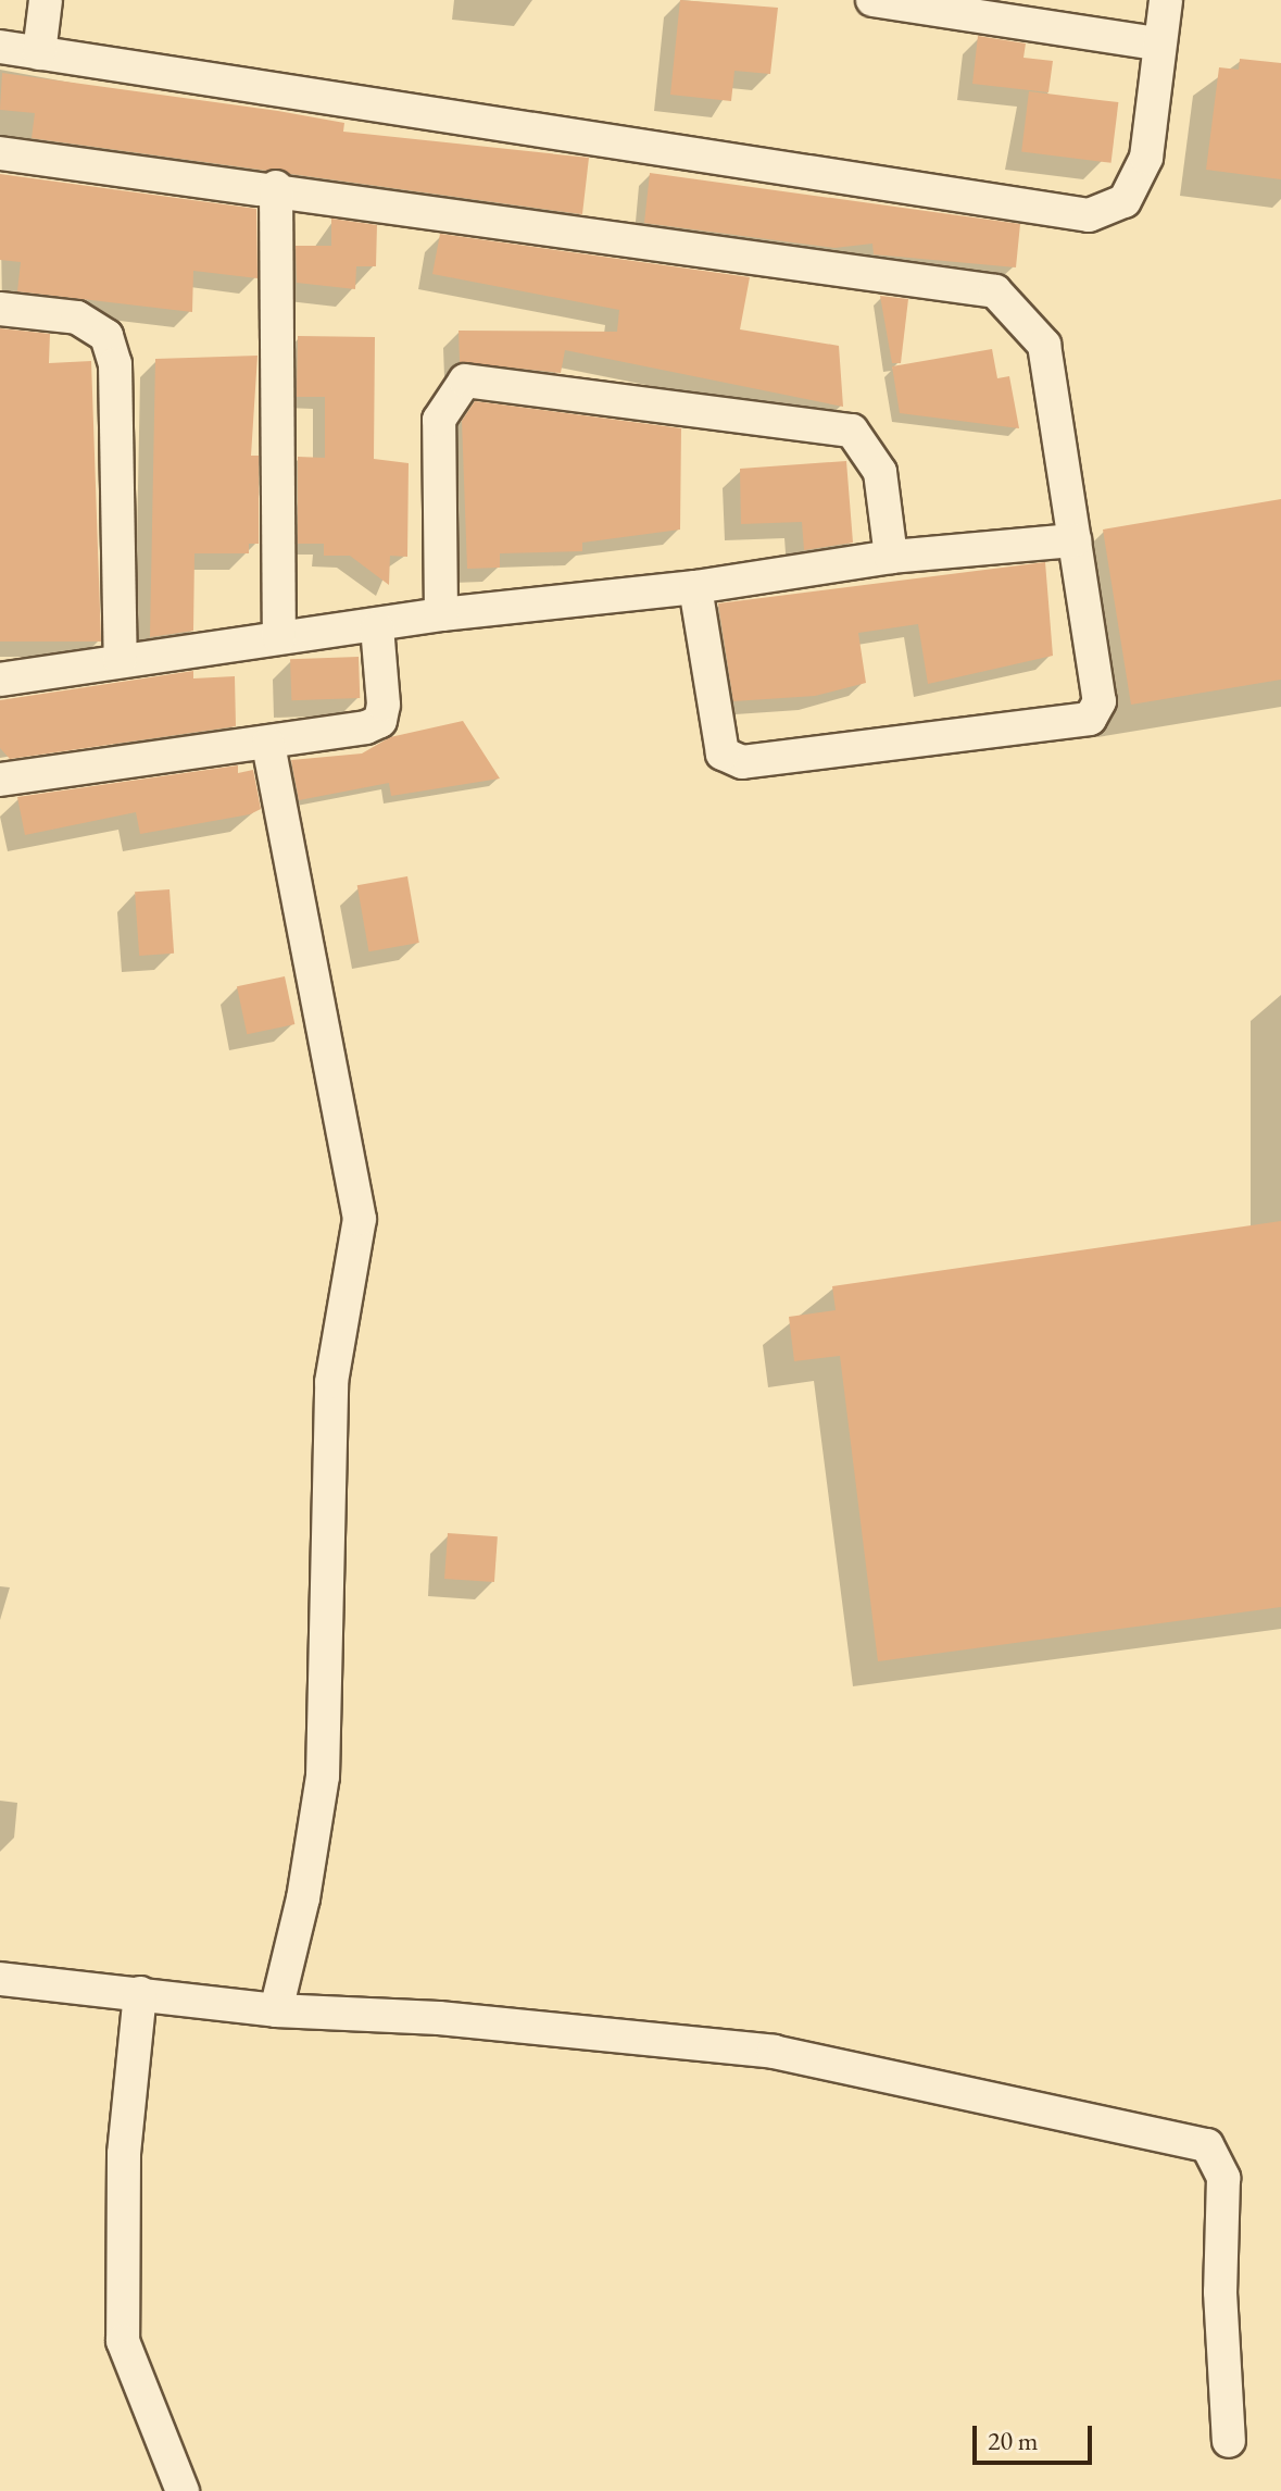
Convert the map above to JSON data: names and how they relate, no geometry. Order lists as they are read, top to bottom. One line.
{"scale_bar":"20 m"}
